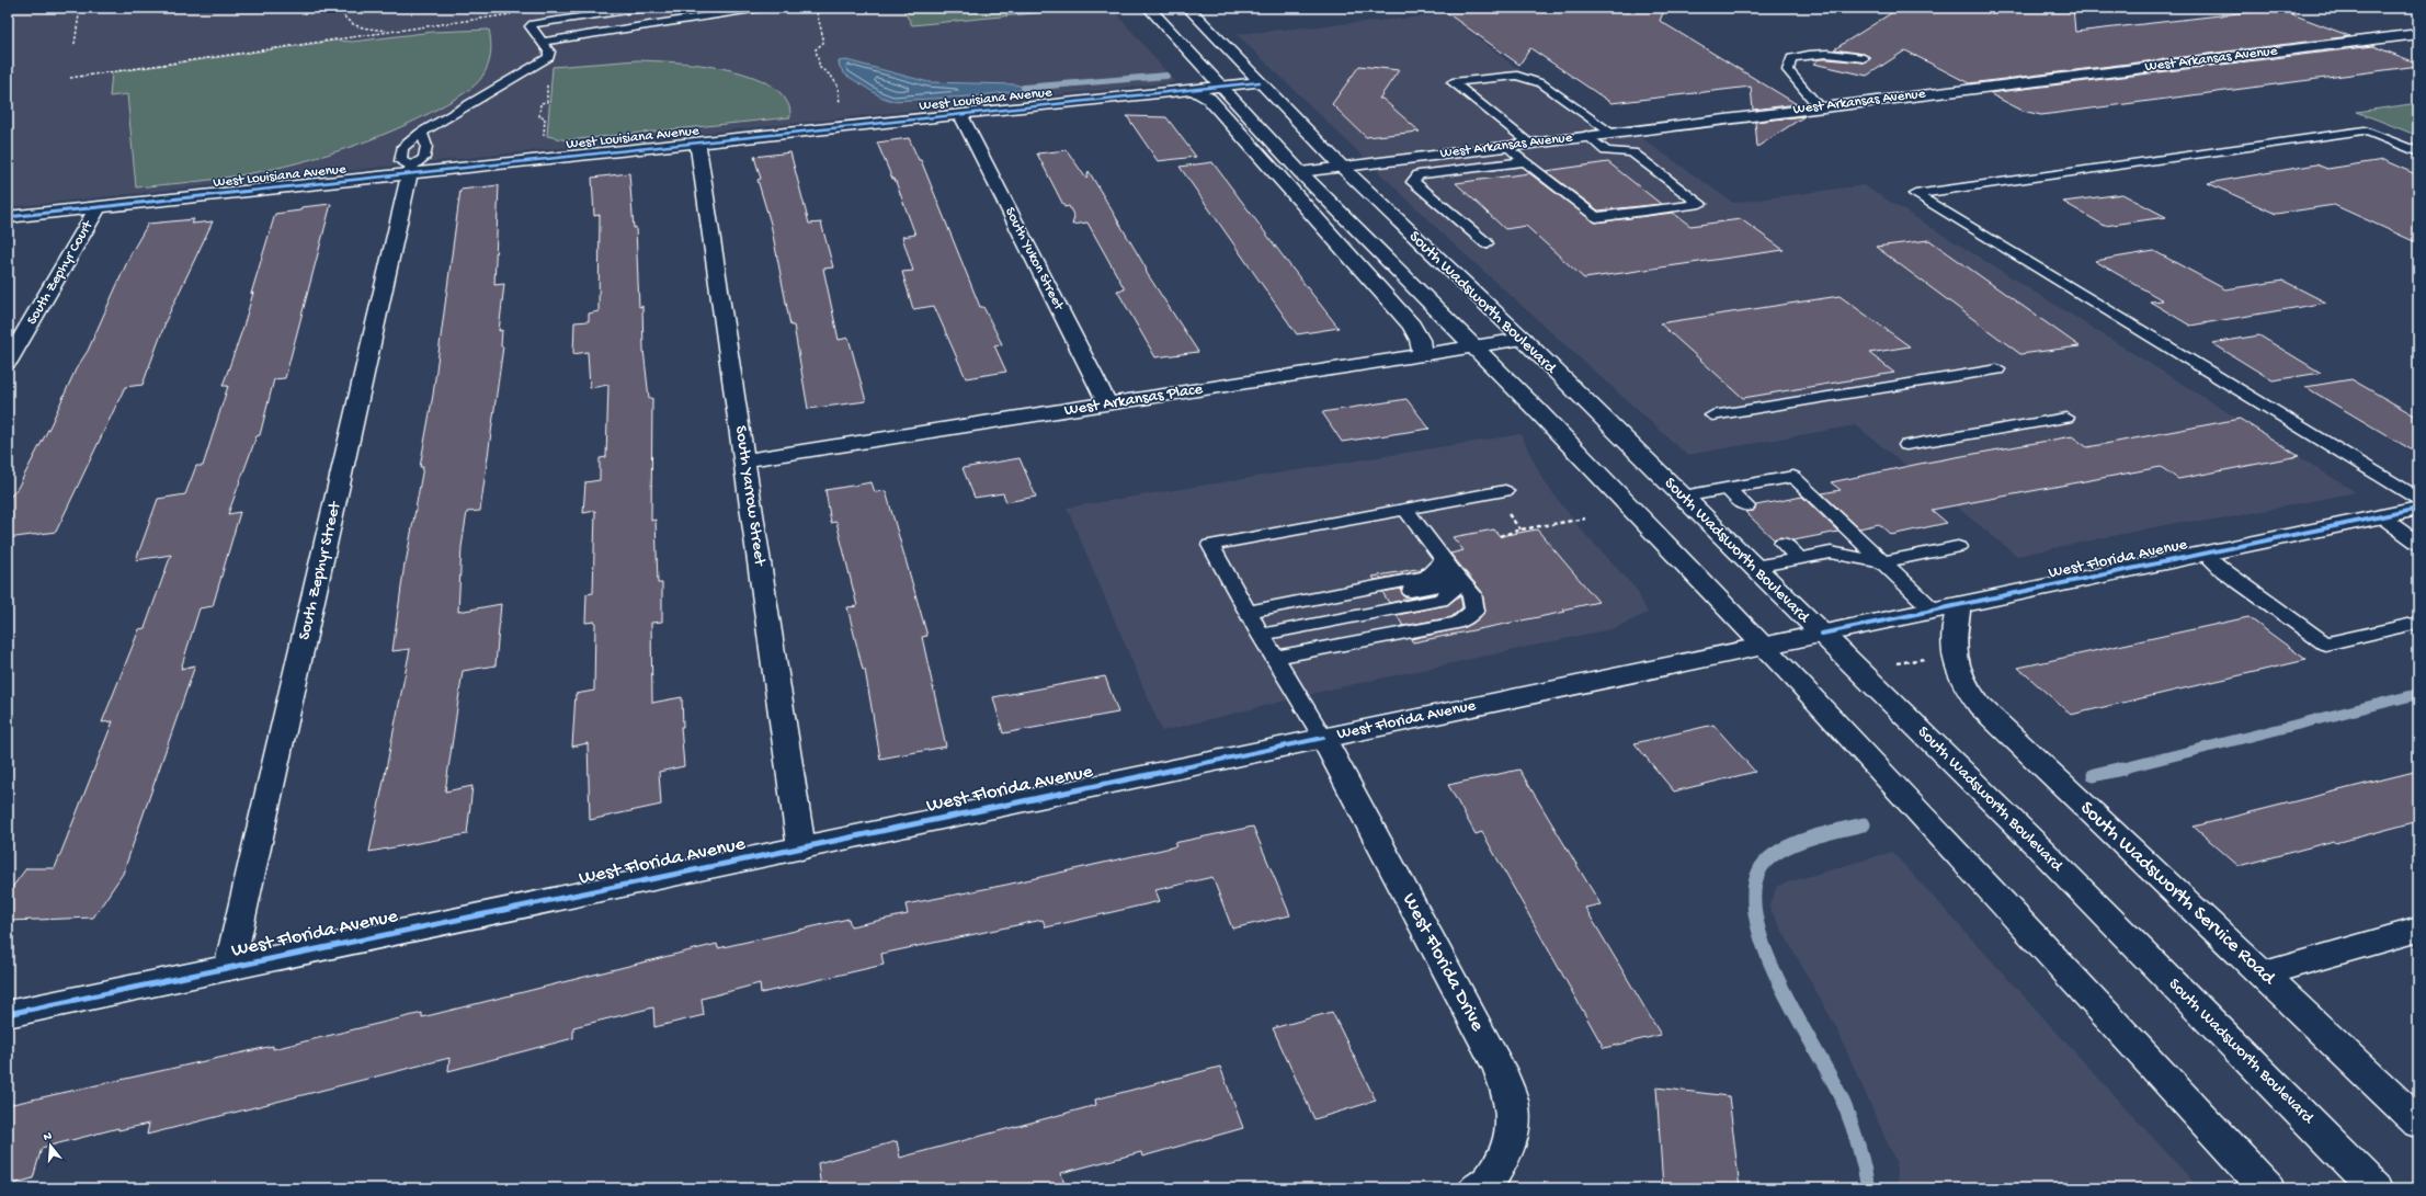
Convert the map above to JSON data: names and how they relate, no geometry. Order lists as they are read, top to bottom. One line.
{"streets":{"street":["West Arkansas Avenue","West Louisiana Avenue","South Yukon Street","South Zephyr Court","South Wadsworth Boulevard","West Arkansas Place","South Yarrow Street","West Florida Avenue","South Zephyr Street","South Wadsworth Service Road","West Florida Drive"]},"crossings":[["West Arkansas Avenue","South Wadsworth Boulevard"],["West Louisiana Avenue","South Yukon Street"],["West Louisiana Avenue","South Zephyr Court"],["West Louisiana Avenue","South Wadsworth Boulevard"],["West Louisiana Avenue","South Yarrow Street"],["West Louisiana Avenue","South Zephyr Street"],["South Yukon Street","West Arkansas Place"],["South Wadsworth Boulevard","West Arkansas Place"],["South Wadsworth Boulevard","West Florida Avenue"],["West Arkansas Place","South Yarrow Street"],["South Yarrow Street","West Florida Avenue"],["West Florida Avenue","South Zephyr Street"],["West Florida Avenue","South Wadsworth Service Road"],["West Florida Avenue","West Florida Drive"]],"north":"top"}
